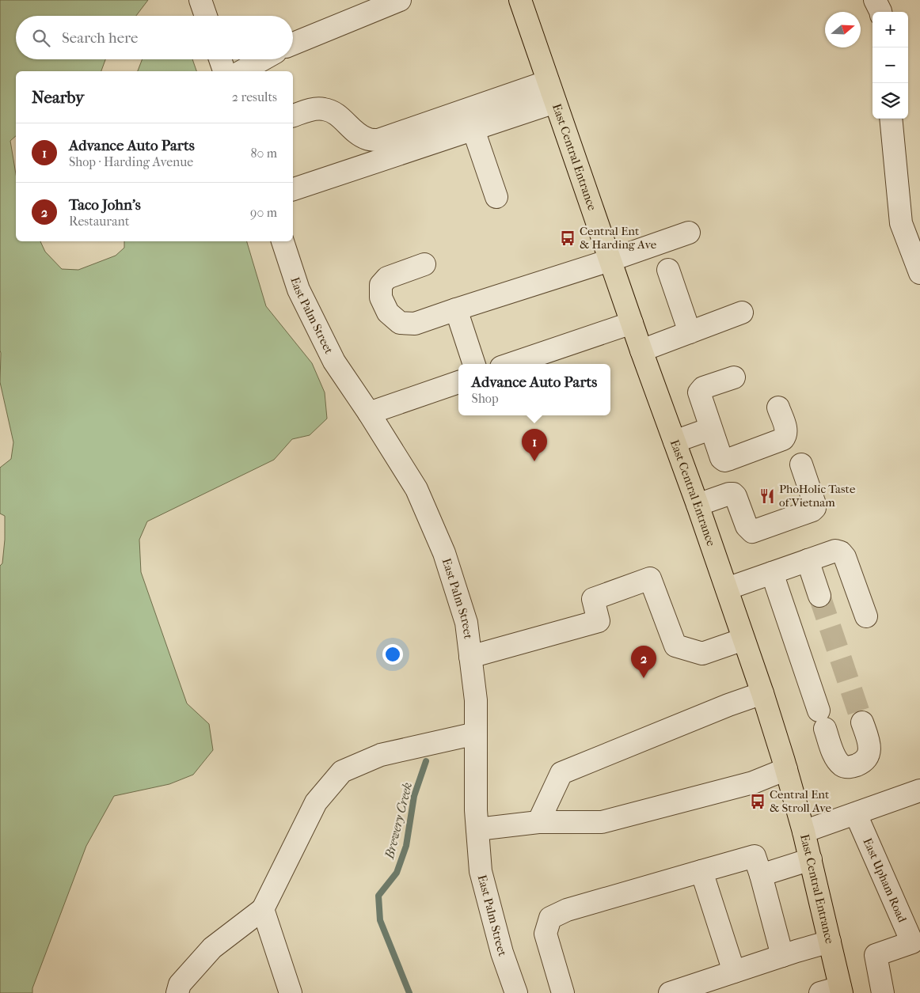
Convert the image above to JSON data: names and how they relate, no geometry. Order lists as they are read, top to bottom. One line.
{"streets":{"highway":["East Central Entrance"],"street":["East Palm Street","East Upham Road"]},"water":["Brewery Creek"],"places":{"bus stop":["Central Ent & Harding Ave","Central Ent & Stroll Ave"],"restaurant":["PhoHolic Taste of Vietnam"]},"north":"right","page":{"map_buttons":["+","−"],"search":"Search here","heading":["Nearby","2 results"],"list":[{"mark":"1","name":"Advance Auto Parts","note":"Shop · Harding Avenue","value":"80 m"},{"mark":"2","name":"Taco John's","note":"Restaurant","value":"90 m"}],"popup":["Advance Auto Parts","Shop"],"pins":["1","2"]}}
